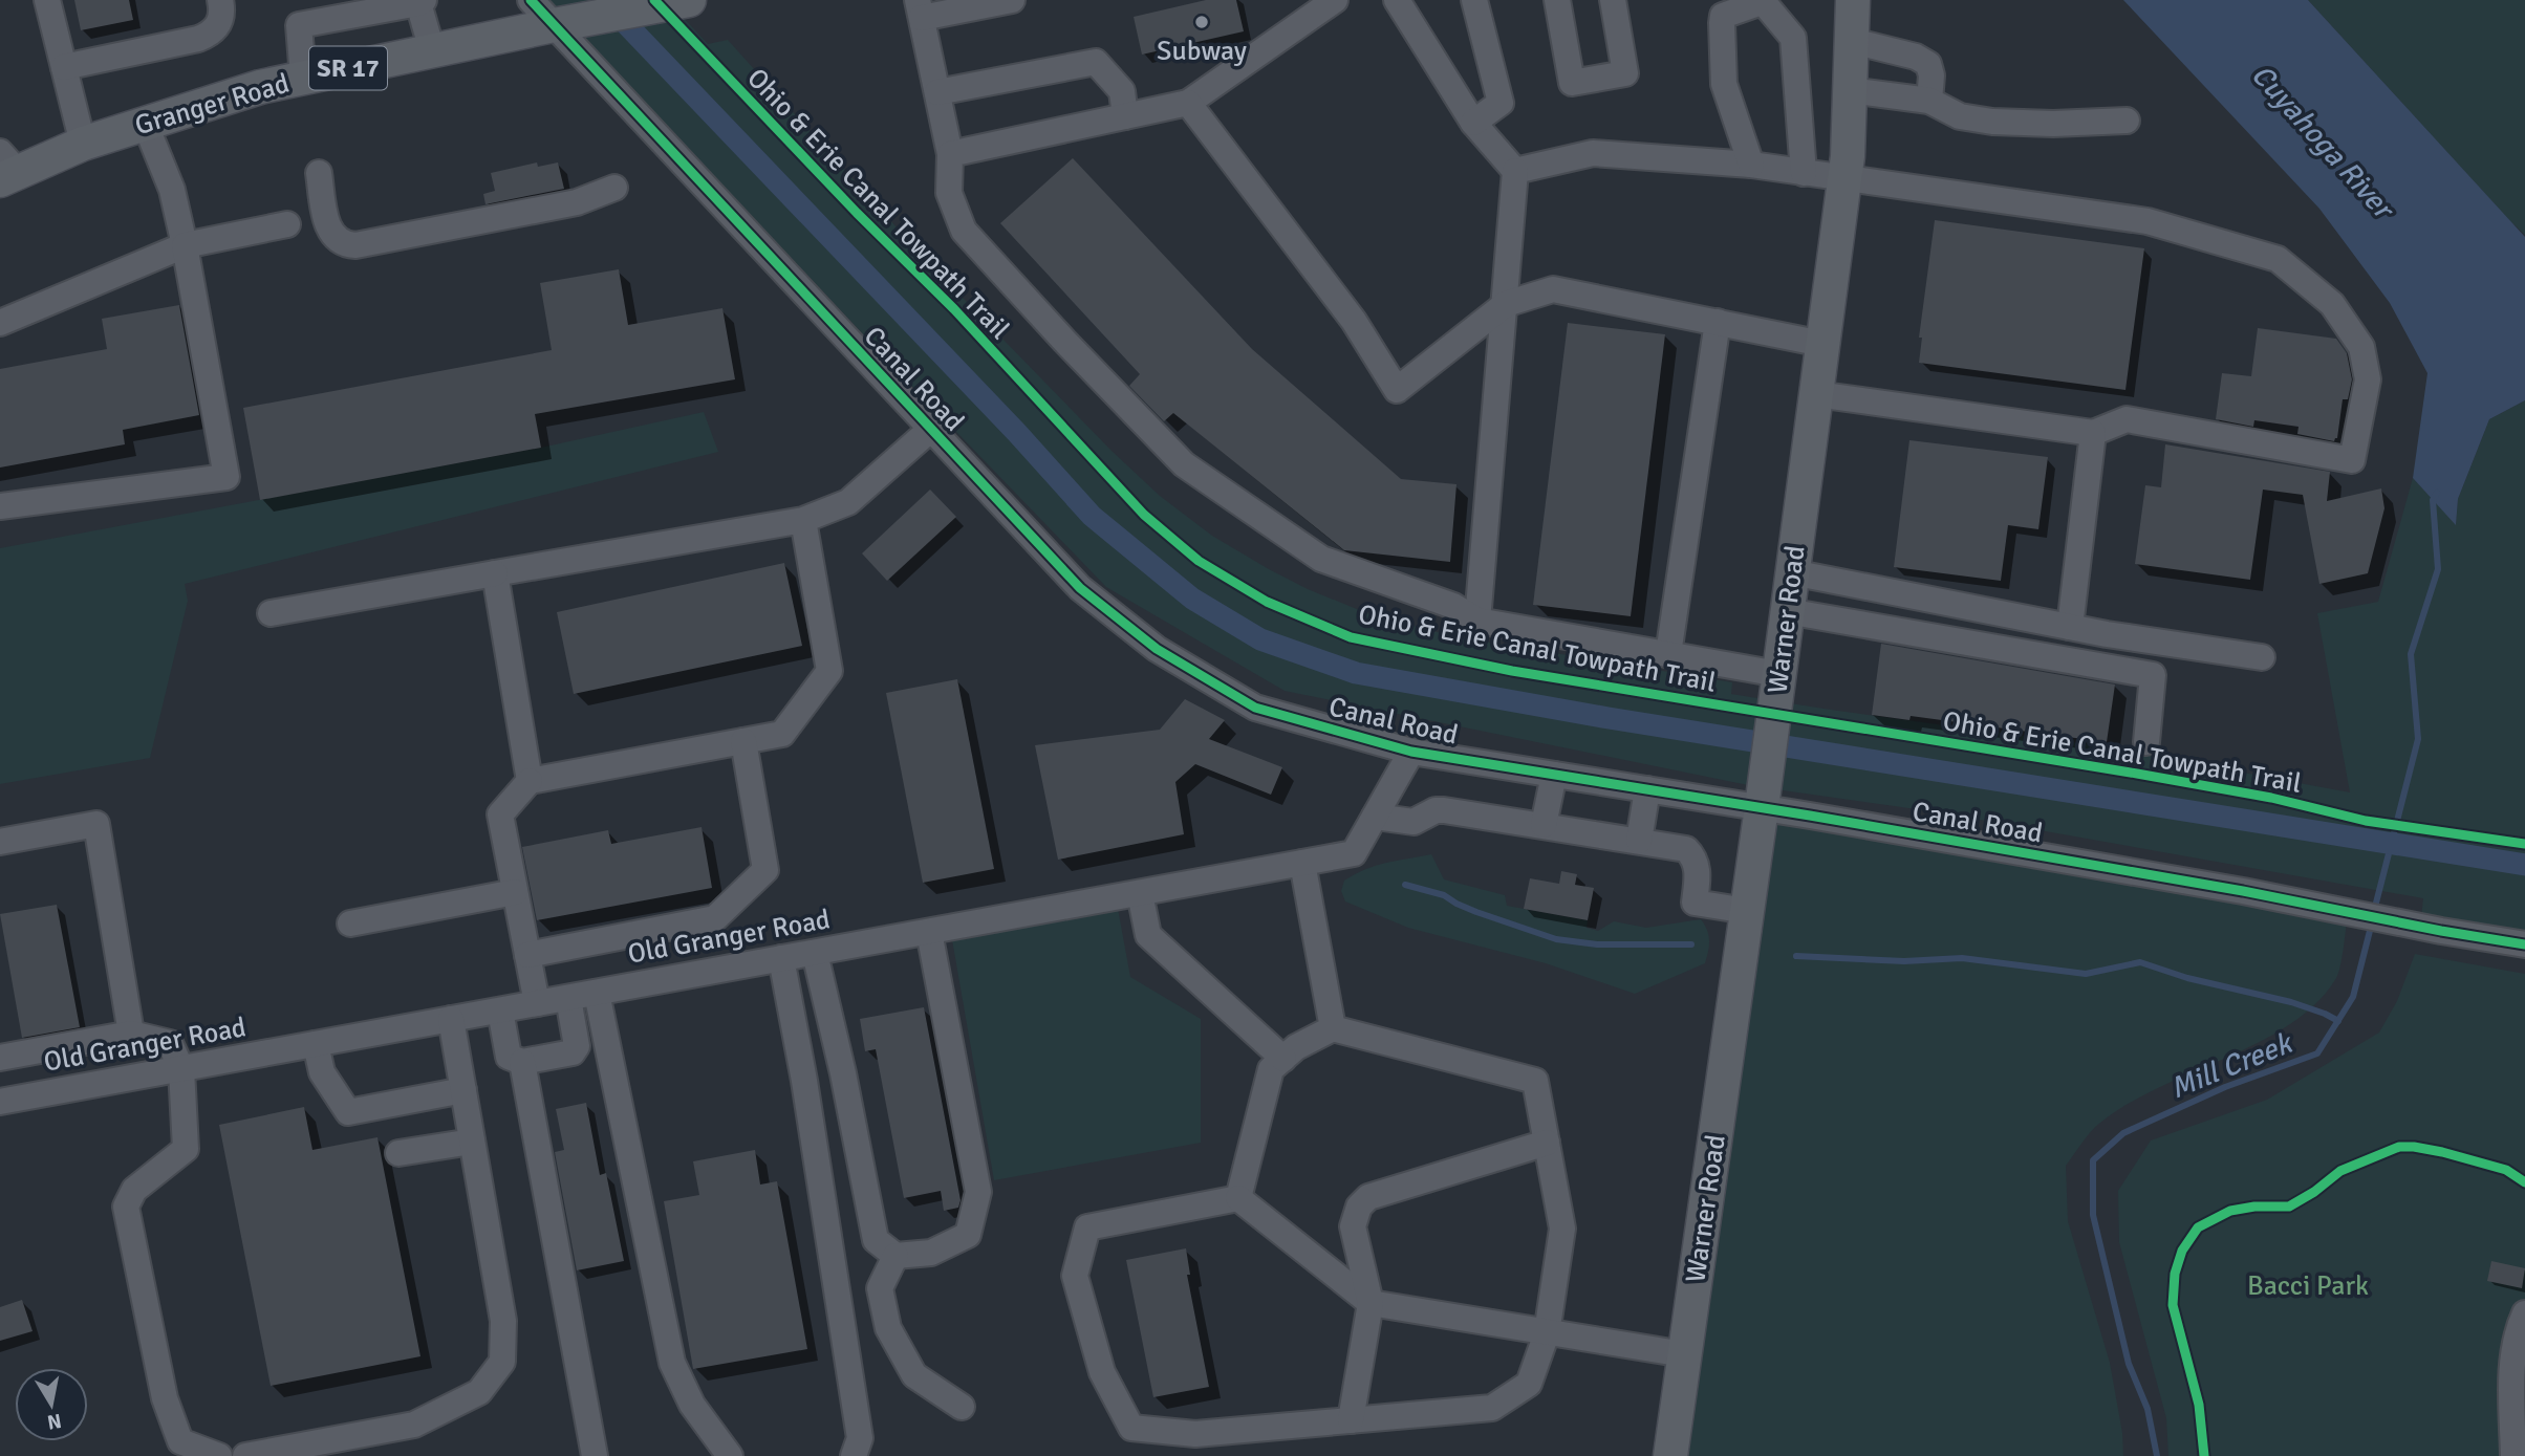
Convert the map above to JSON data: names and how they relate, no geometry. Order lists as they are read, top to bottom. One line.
{"streets":{"main road":["SR 17","Granger Road","Warner Road"],"street":["Canal Road","Old Granger Road"],"cycle path":["Ohio & Erie Canal Towpath Trail"]},"crossings":[["Granger Road","Canal Road"],["Canal Road","Warner Road"],["Canal Road","Old Granger Road"]],"water":["Cuyahoga River","Mill Creek"],"parks":["Bacci Park"],"places":["Subway"],"north":"bottom"}
